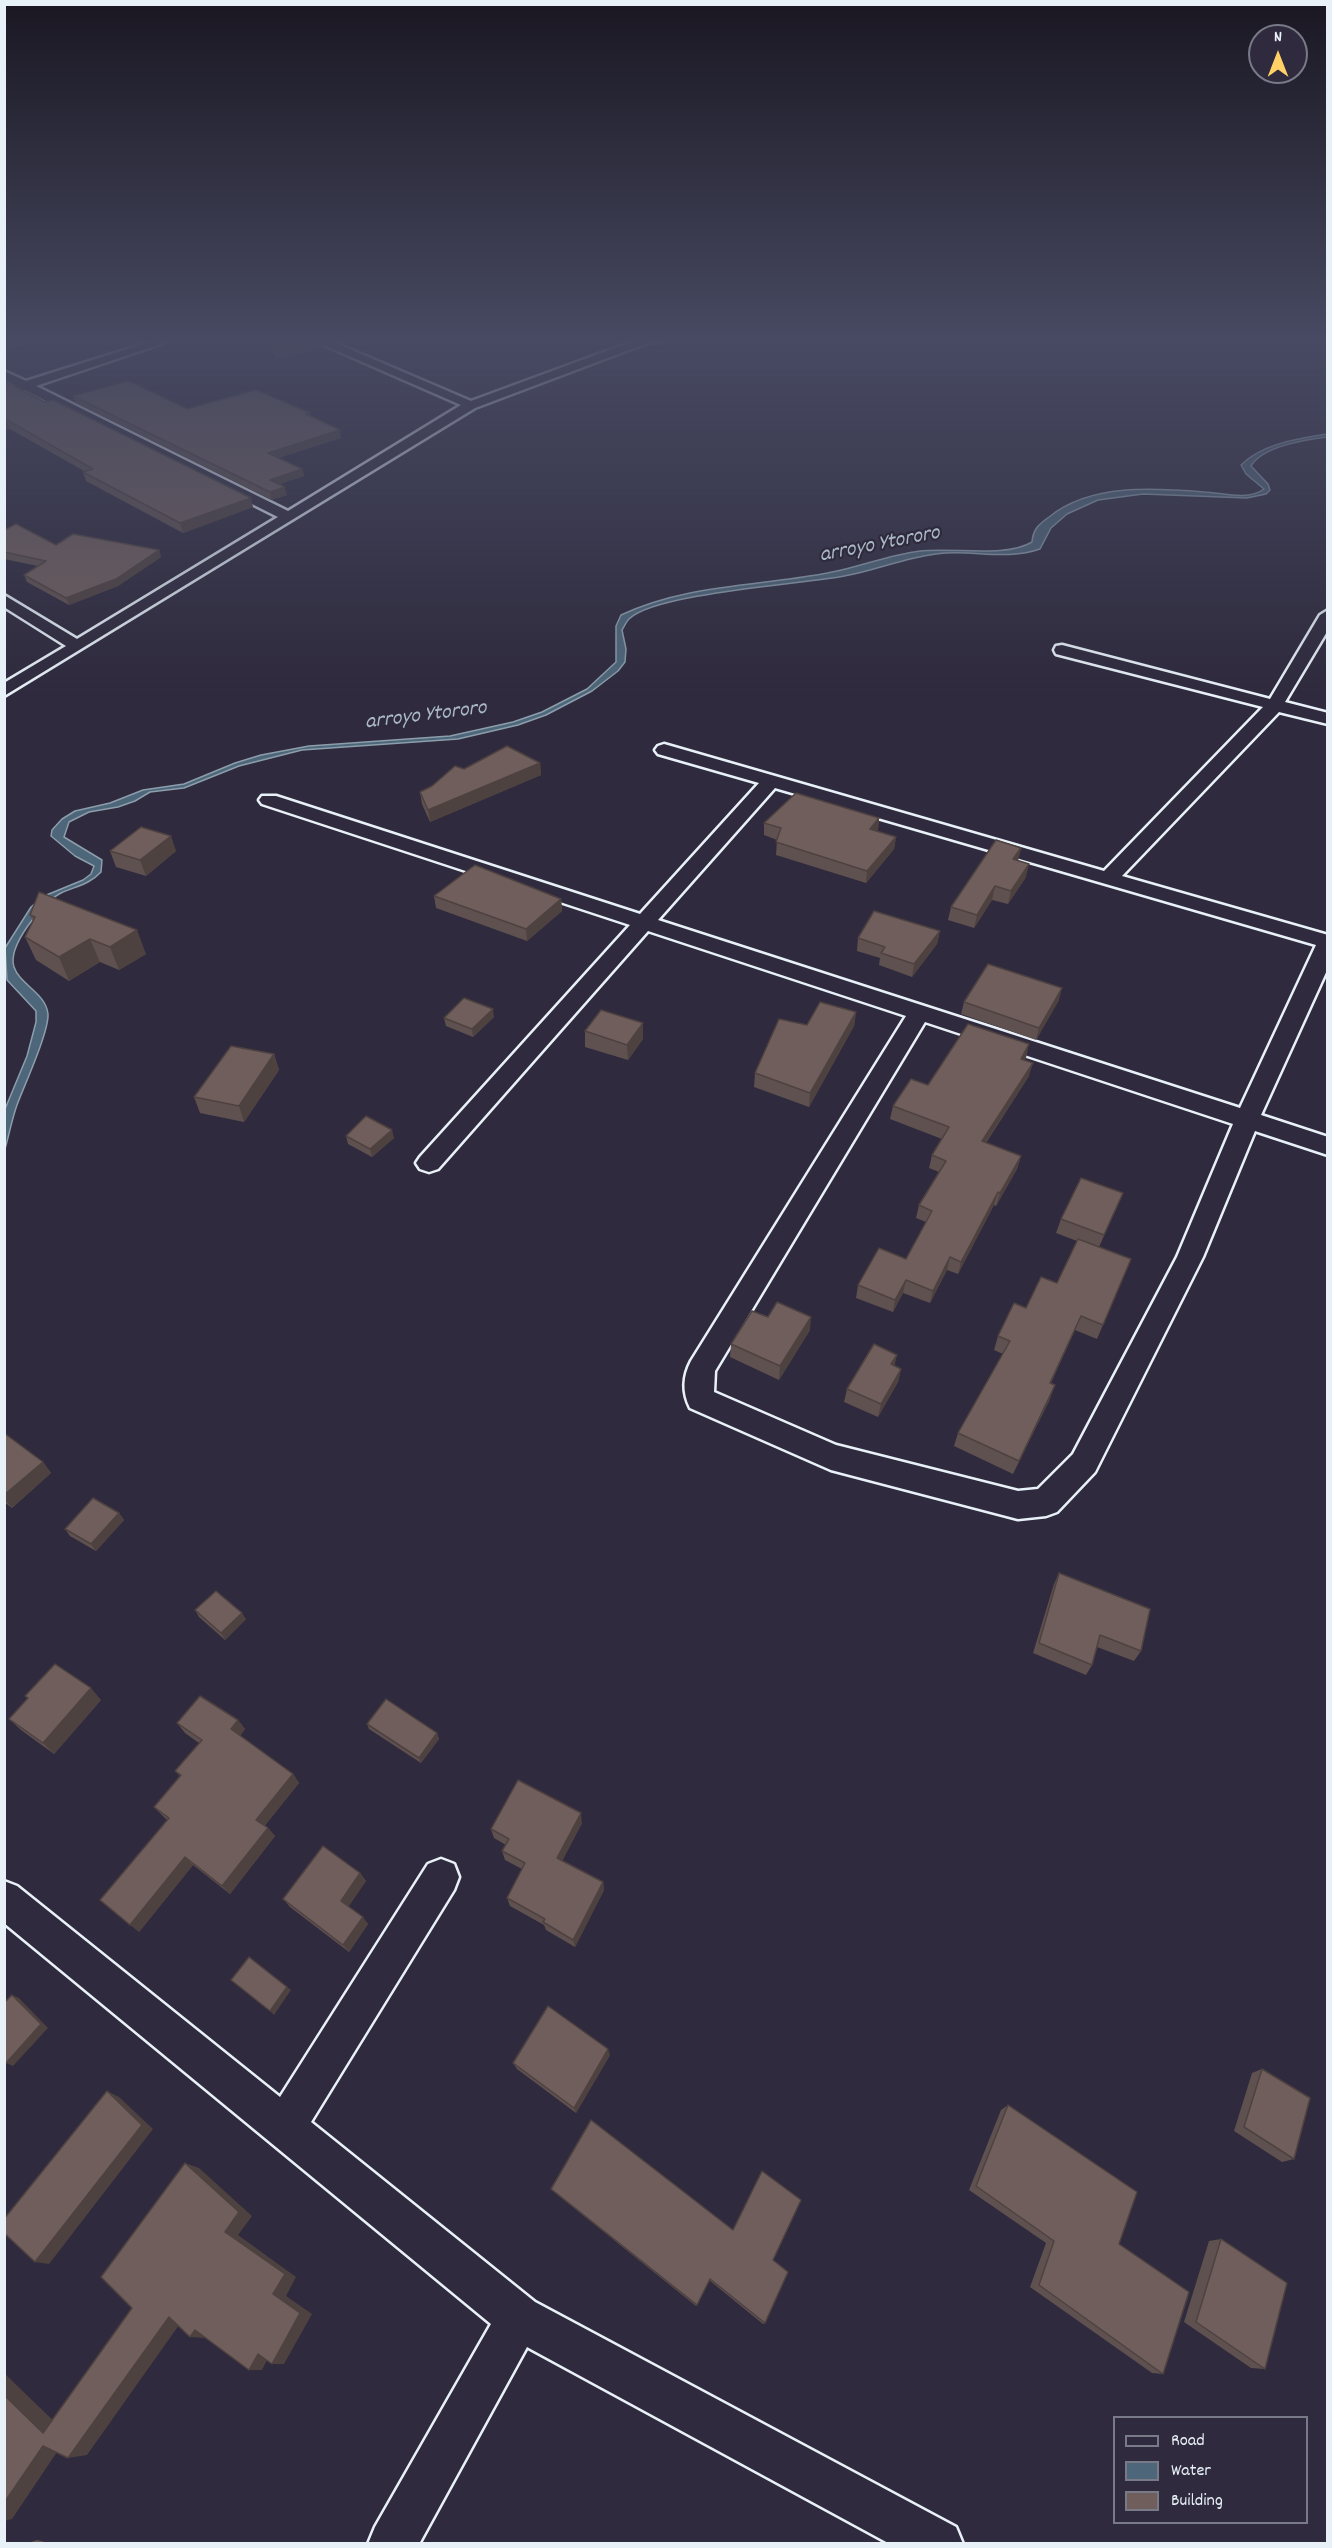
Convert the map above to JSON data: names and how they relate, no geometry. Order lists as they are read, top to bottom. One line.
{"water":["arroyo Ytororo"],"legend":["Road","Water","Building"],"north":"top"}
